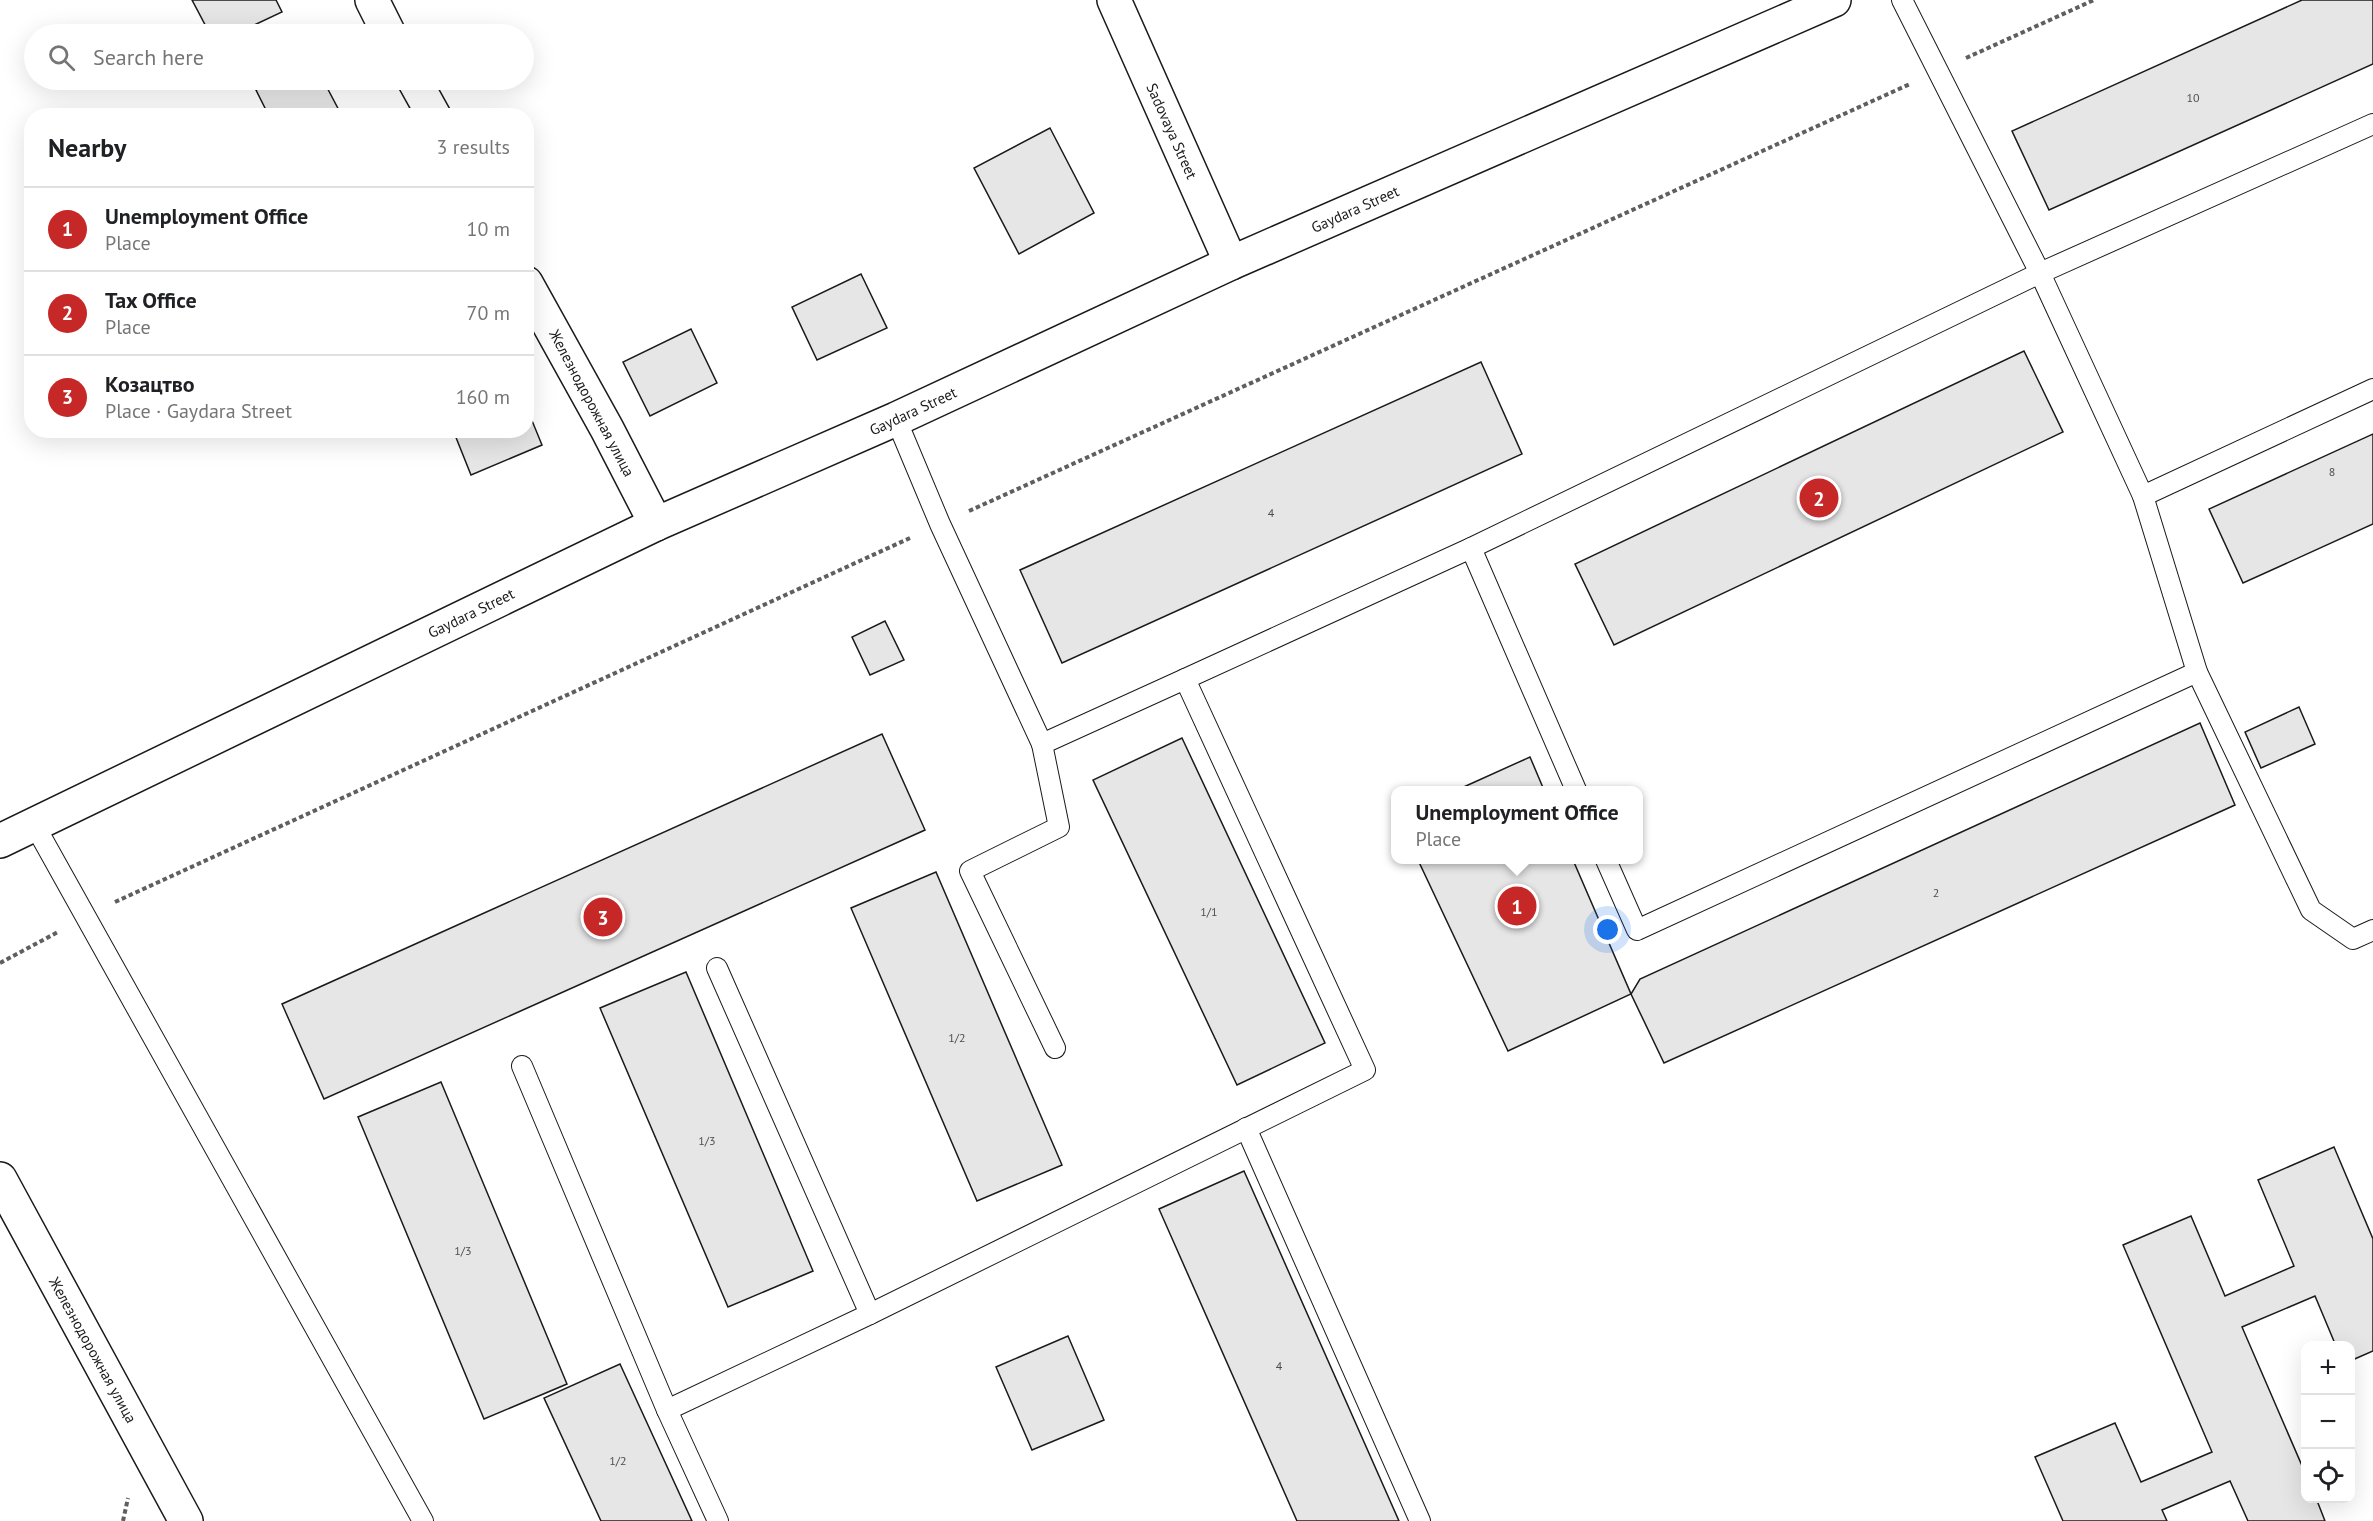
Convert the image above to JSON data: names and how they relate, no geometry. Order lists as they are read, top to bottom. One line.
{"streets":{"street":["Sadovaya Street","Gaydara Street","Железнодорожная улица"]},"crossings":[["Sadovaya Street","Gaydara Street"],["Gaydara Street","Железнодорожная улица"]],"house_numbers":["10","8","4","2","1/1","1/2","1/3","1/3","4","1/2"],"page":{"search":"Search here","heading":["Nearby","3 results"],"list":[{"mark":"1","name":"Unemployment Office","note":"Place","value":"10 m"},{"mark":"2","name":"Tax Office","note":"Place","value":"70 m"},{"mark":"3","name":"Козацтво","note":"Place · Gaydara Street","value":"160 m"}],"pins":["2","1","3"],"popup":["Unemployment Office","Place"],"map_buttons":["+","−"]}}
